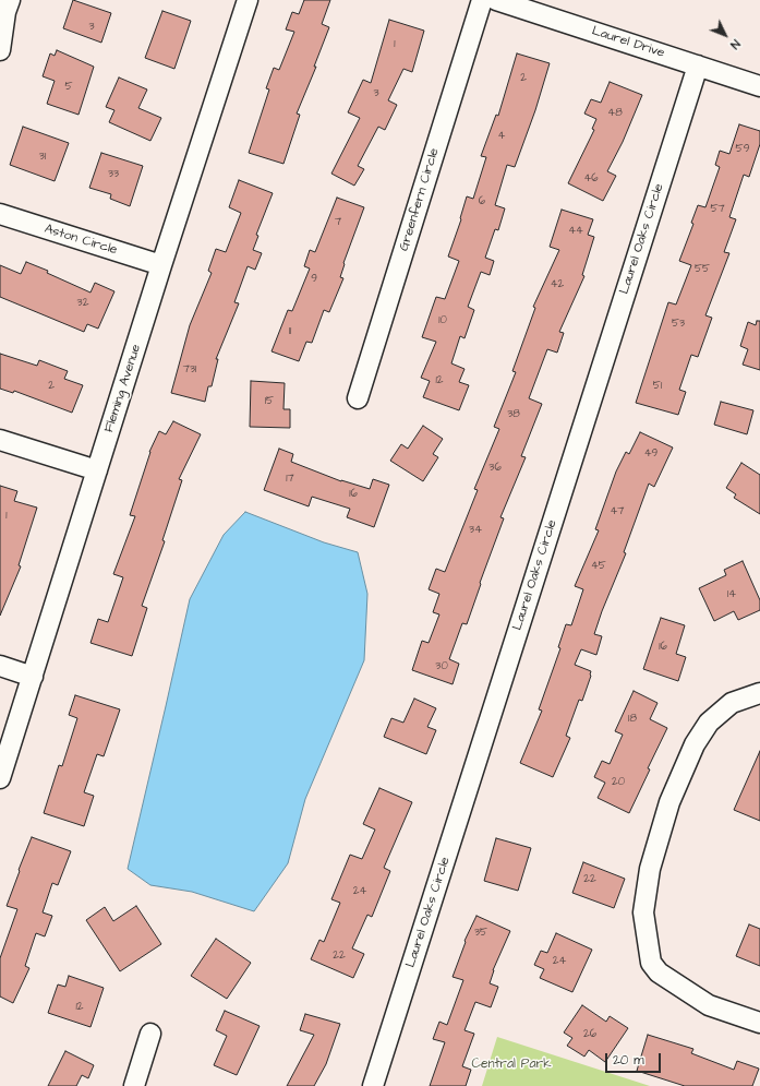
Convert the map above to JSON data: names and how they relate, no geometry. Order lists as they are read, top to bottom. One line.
{"streets":{"street":["Laurel Drive","Greenfern Circle","Laurel Oaks Circle","Aston Circle","Fleming Avenue"]},"crossings":[["Laurel Drive","Laurel Oaks Circle"],["Aston Circle","Fleming Avenue"]],"parks":["Central Park"],"house_numbers":["3","1","2","5","3","48","4","59","31","33","46","6","57","7","44","55","9","42","32","10","53","11","731","12","2","51","15","38","49","36","17","16","47","1","34","45","14","16","30","18","20","22","24","35","22","24","12","26"],"scale_bar":"20 m","north":"bottom right"}
